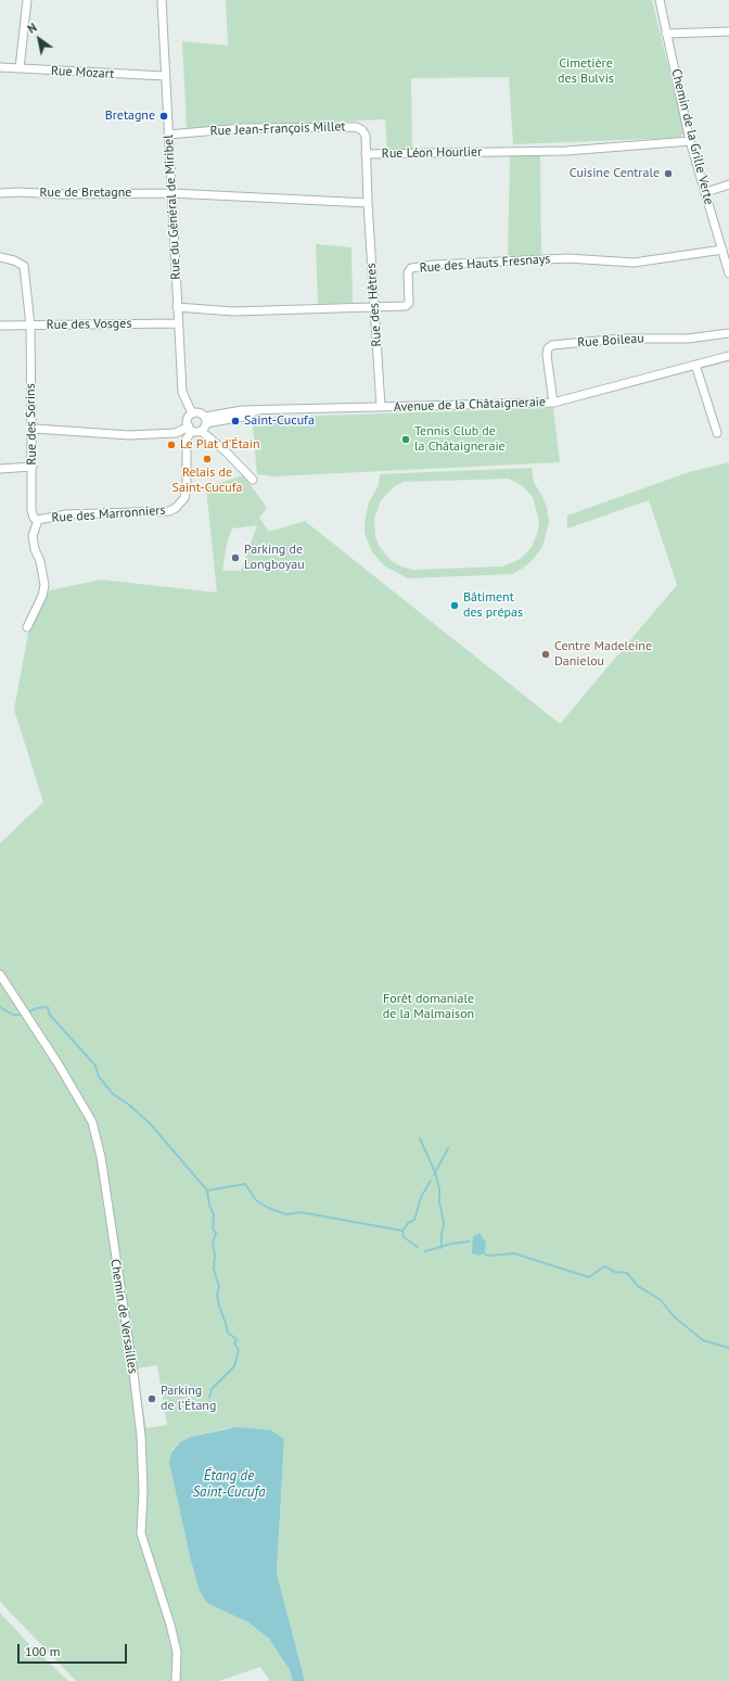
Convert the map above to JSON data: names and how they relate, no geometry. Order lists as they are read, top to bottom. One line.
{"streets":{"street":["Rue Mozart","Rue Jean-François Millet","Chemin de la Grille Verte","Rue Léon Hourlier","Rue de Bretagne","Rue du Général de Miribel","Rue des Hauts Fresnays","Rue des Hêtres","Rue des Vosges","Rue Boileau","Avenue de la Châtaigneraie","Rue des Sorins","Rue des Marronniers","Chemin de Versailles"]},"crossings":[["Rue Mozart","Rue du Général de Miribel"],["Rue Jean-François Millet","Rue Léon Hourlier"],["Rue Jean-François Millet","Rue du Général de Miribel"],["Chemin de la Grille Verte","Rue Léon Hourlier"],["Chemin de la Grille Verte","Rue des Hauts Fresnays"],["Rue Léon Hourlier","Rue des Hêtres"],["Rue de Bretagne","Rue du Général de Miribel"],["Rue du Général de Miribel","Rue des Hauts Fresnays"],["Rue du Général de Miribel","Rue des Vosges"],["Rue du Général de Miribel","Avenue de la Châtaigneraie"],["Rue du Général de Miribel","Rue des Marronniers"],["Rue des Hauts Fresnays","Rue des Hêtres"],["Rue des Hêtres","Avenue de la Châtaigneraie"],["Rue des Vosges","Rue des Sorins"],["Rue Boileau","Avenue de la Châtaigneraie"],["Avenue de la Châtaigneraie","Rue des Marronniers"],["Rue des Sorins","Rue des Marronniers"]],"water":["Étang de Saint-Cucufa"],"parks":["Cimetière des Bulvis","Forêt domaniale de la Malmaison"],"places":["Bretagne","Cuisine Centrale","Saint-Cucufa","Tennis Club de la Châtaigneraie","Le Plat d'Étain","Relais de Saint-Cucufa","Parking de Longboyau","Bâtiment des prépas","Centre Madeleine Danielou","Parking de l'Étang"],"scale_bar":"100 m","north":"top left"}
